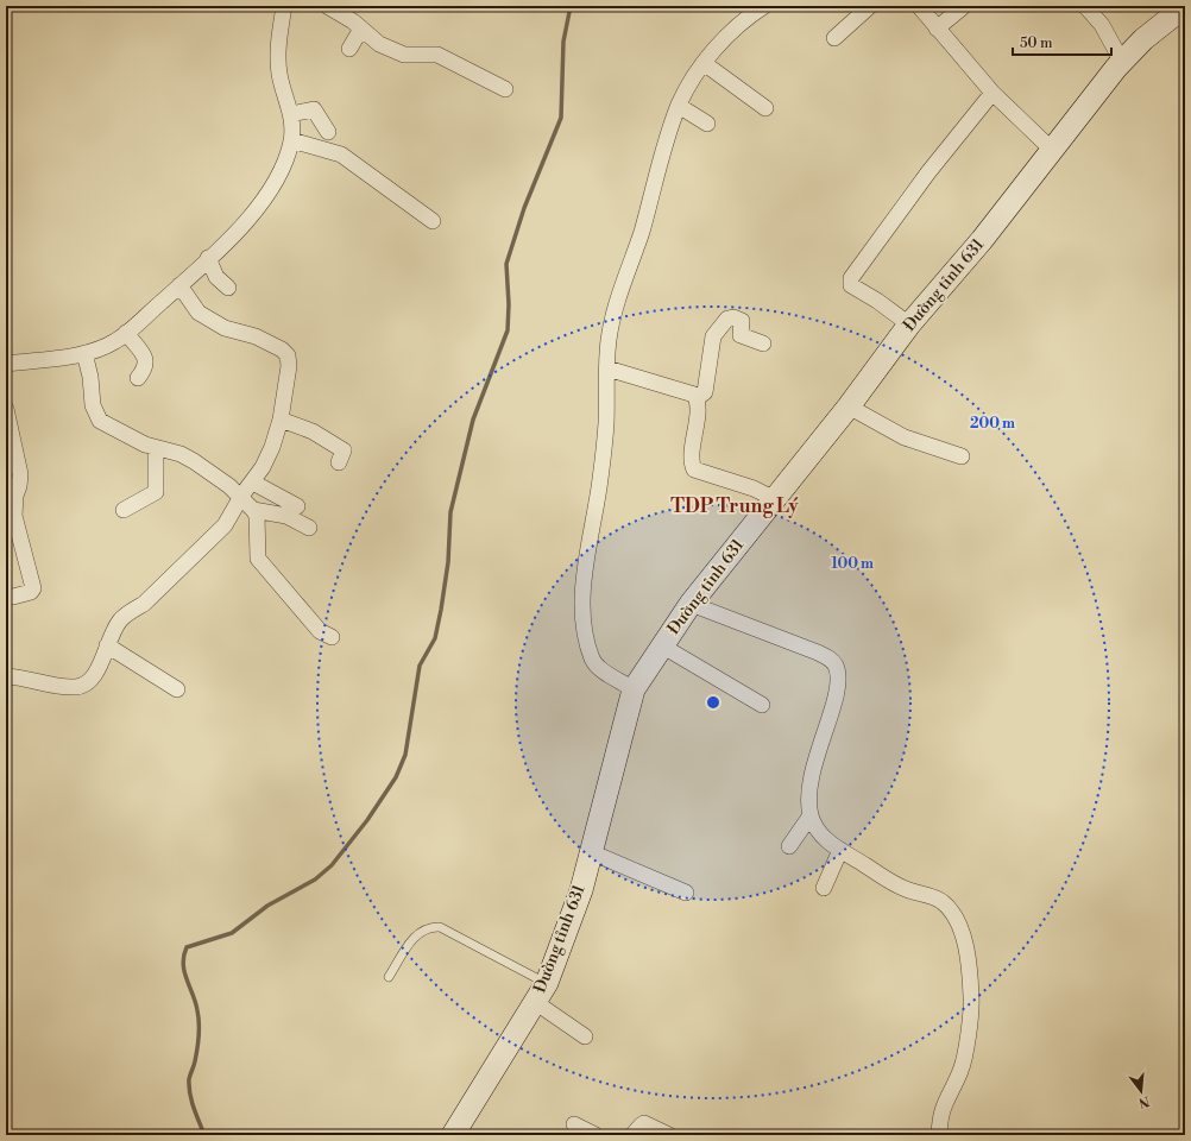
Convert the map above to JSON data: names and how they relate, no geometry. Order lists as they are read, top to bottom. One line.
{"streets":{"main road":["Đường tỉnh 631"]},"districts":["TDP Trung Lý"],"scale_bar":"50 m","north":"bottom","rings":["200 m","100 m"]}
